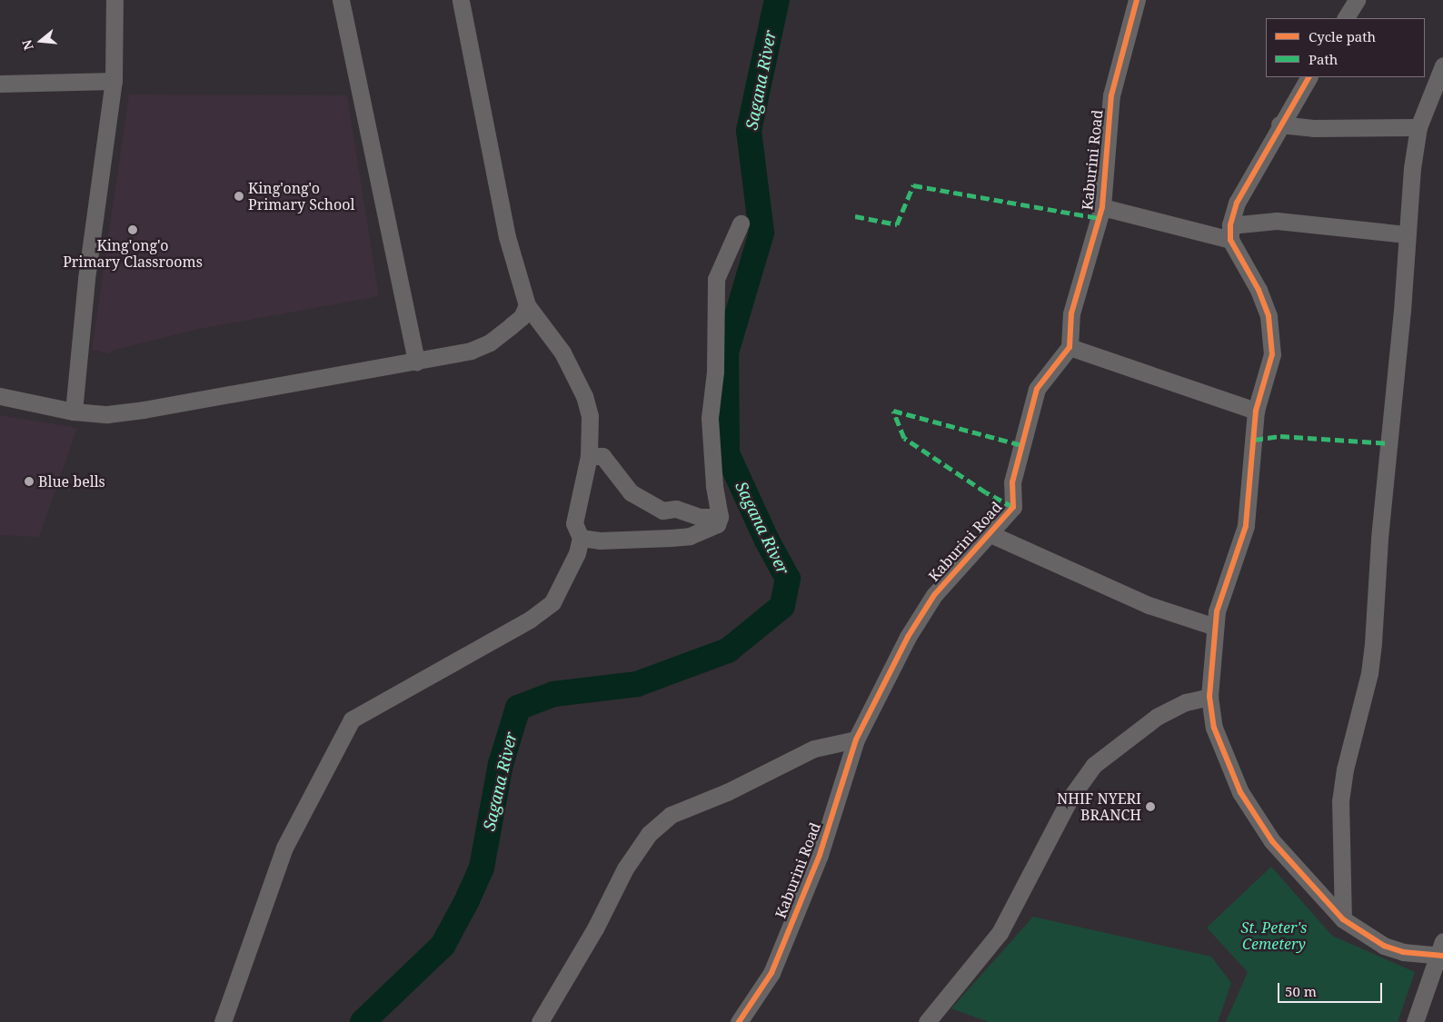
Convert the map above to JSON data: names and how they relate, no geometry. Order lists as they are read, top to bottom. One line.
{"streets":{"street":["Kaburini Road"]},"water":["Sagana River"],"parks":["St. Peter's Cemetery"],"places":["King'ong'o Primary School","King'ong'o Primary Classrooms","Blue bells","NHIF NYERI BRANCH"],"legend":["Cycle path","Path"],"scale_bar":"50 m","north":"left"}
